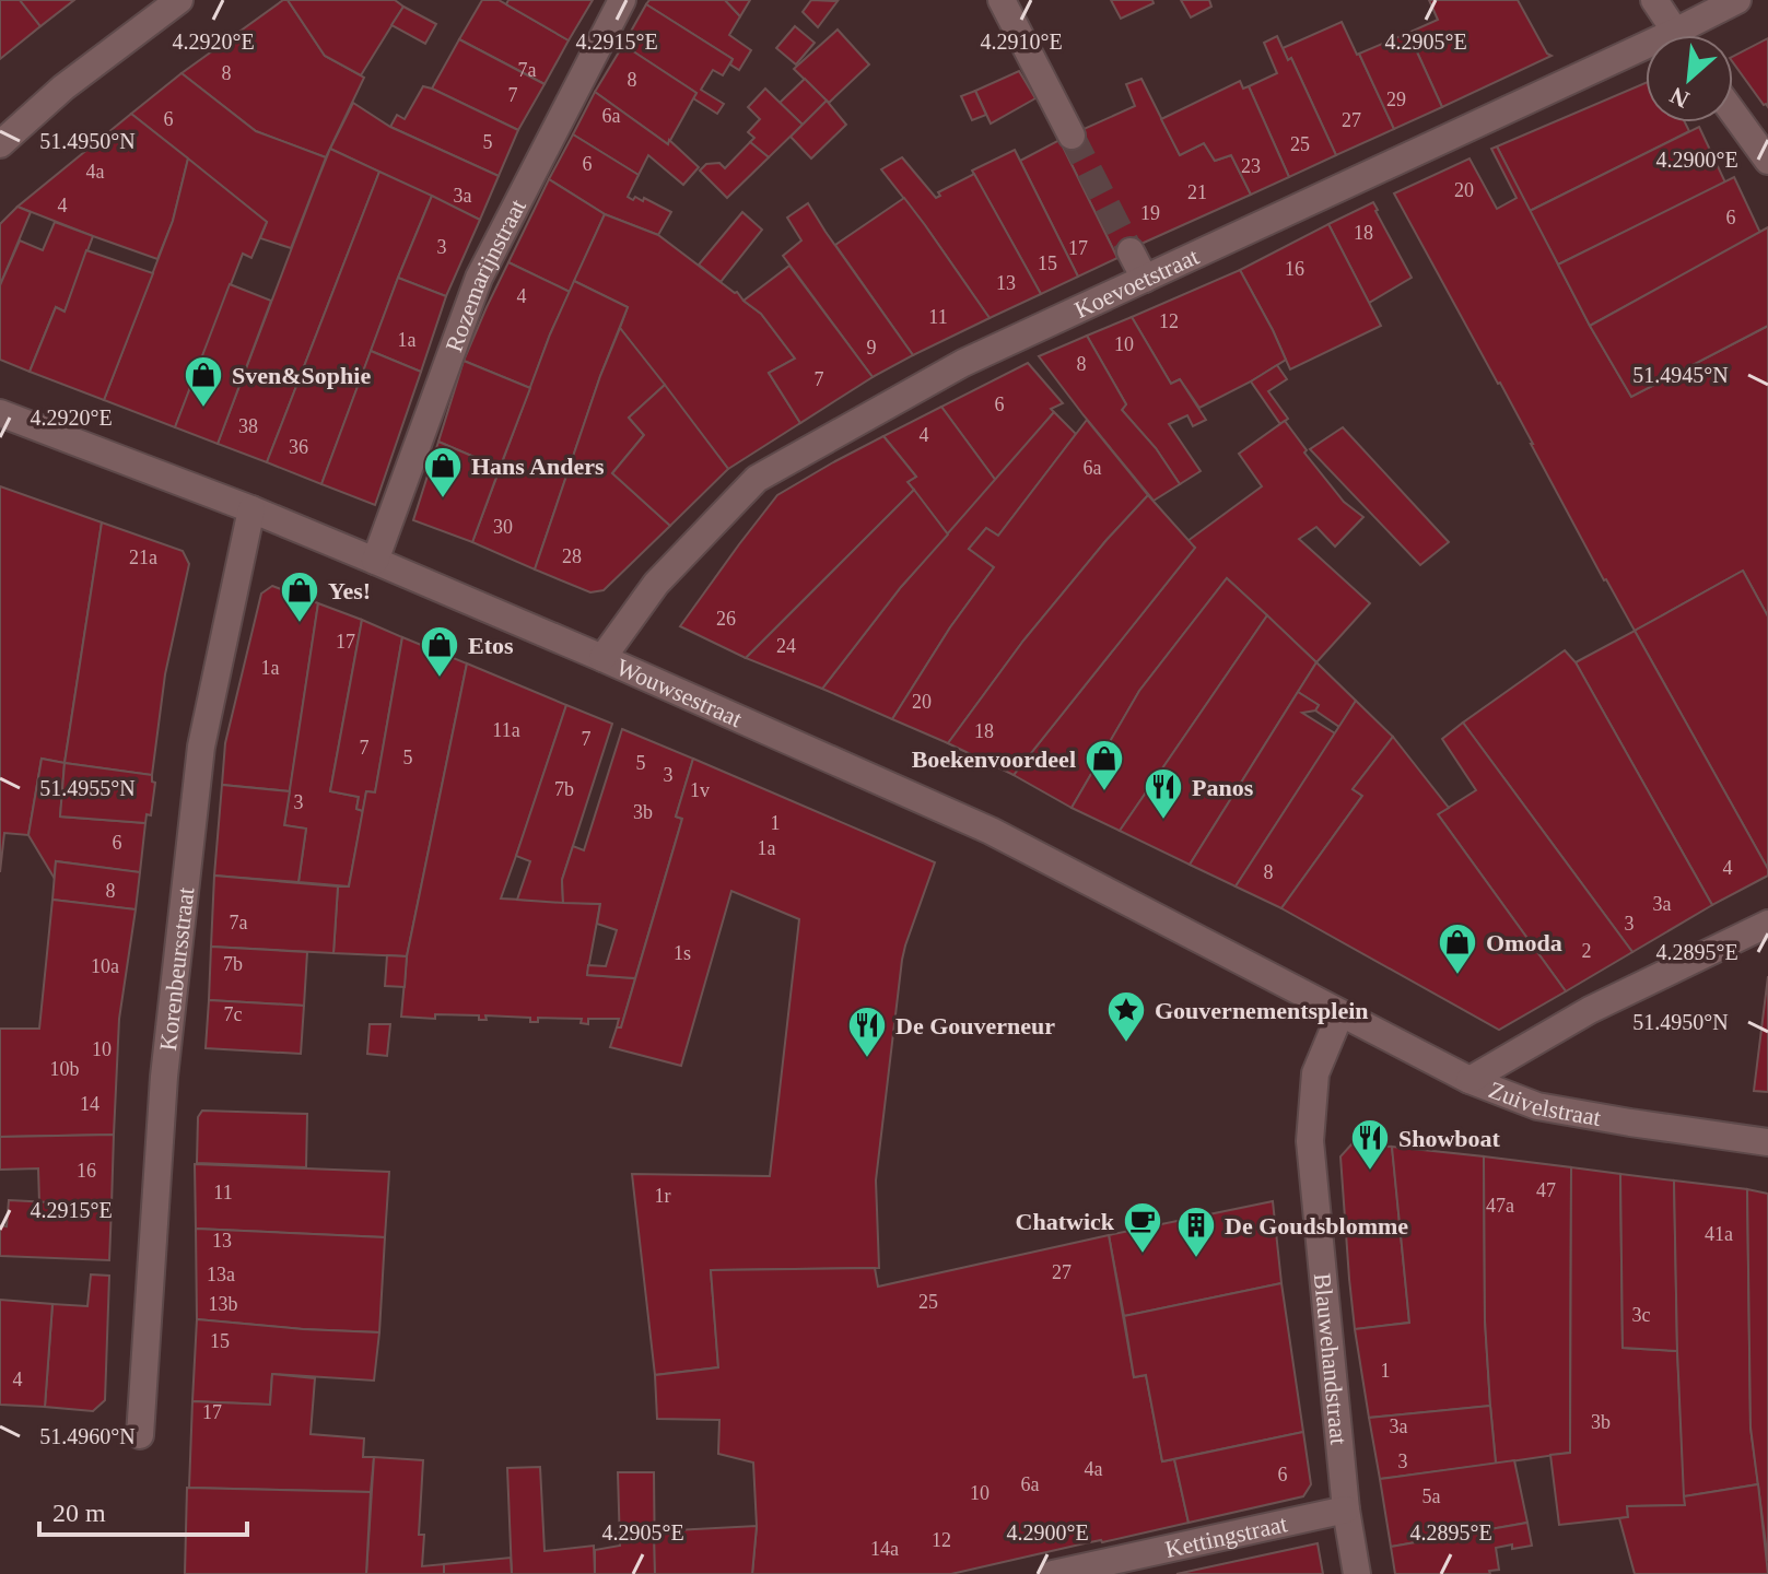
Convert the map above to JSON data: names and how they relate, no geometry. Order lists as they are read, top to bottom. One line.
{"streets":{"street":["Rozemarijnstraat","Koevoetstraat","Wouwsestraat","Korenbeursstraat","Zuivelstraat","Blauwehandstraat","Kettingstraat"]},"crossings":[["Rozemarijnstraat","Wouwsestraat"],["Koevoetstraat","Wouwsestraat"],["Wouwsestraat","Korenbeursstraat"],["Wouwsestraat","Zuivelstraat"],["Wouwsestraat","Blauwehandstraat"],["Zuivelstraat","Blauwehandstraat"],["Blauwehandstraat","Kettingstraat"]],"places":{"shop":["Sven&Sophie","Hans Anders","Yes!","Etos","Boekenvoordeel","Omoda"],"restaurant":["Panos","De Gouverneur","Showboat"],"place":["Gouvernementsplein"],"cafe":["Chatwick"],"building":["De Goudsblomme"]},"house_numbers":["7a","8","8","7","29","6a","6","27","5","25","6","23","4a","20","21","3a","4","19","6","18","3","17","15","16","13","4","11","12","1a","10","9","8","7","6","38","4","36","6a","30","28","21a","26","17","24","1a","20","11a","18","7","7","5","5","3","7b","1v","3","3b","1","6","1a","4","8","8","3a","7a","3","2","1s","7b","10a","7c","10","10b","14","16","47","11","1r","47a","41a","13","27","13a","25","13b","3c","15","1","4","17","3b","3a","3","4a","6","6a","10","5a","12","14a"],"scale_bar":"20 m","north":"bottom left","coordinates":["4.2920°E","4.2915°E","4.2910°E","4.2905°E","51.4950°N","4.2900°E","51.4945°N","51.4955°N","4.2895°E","51.4960°N"]}
